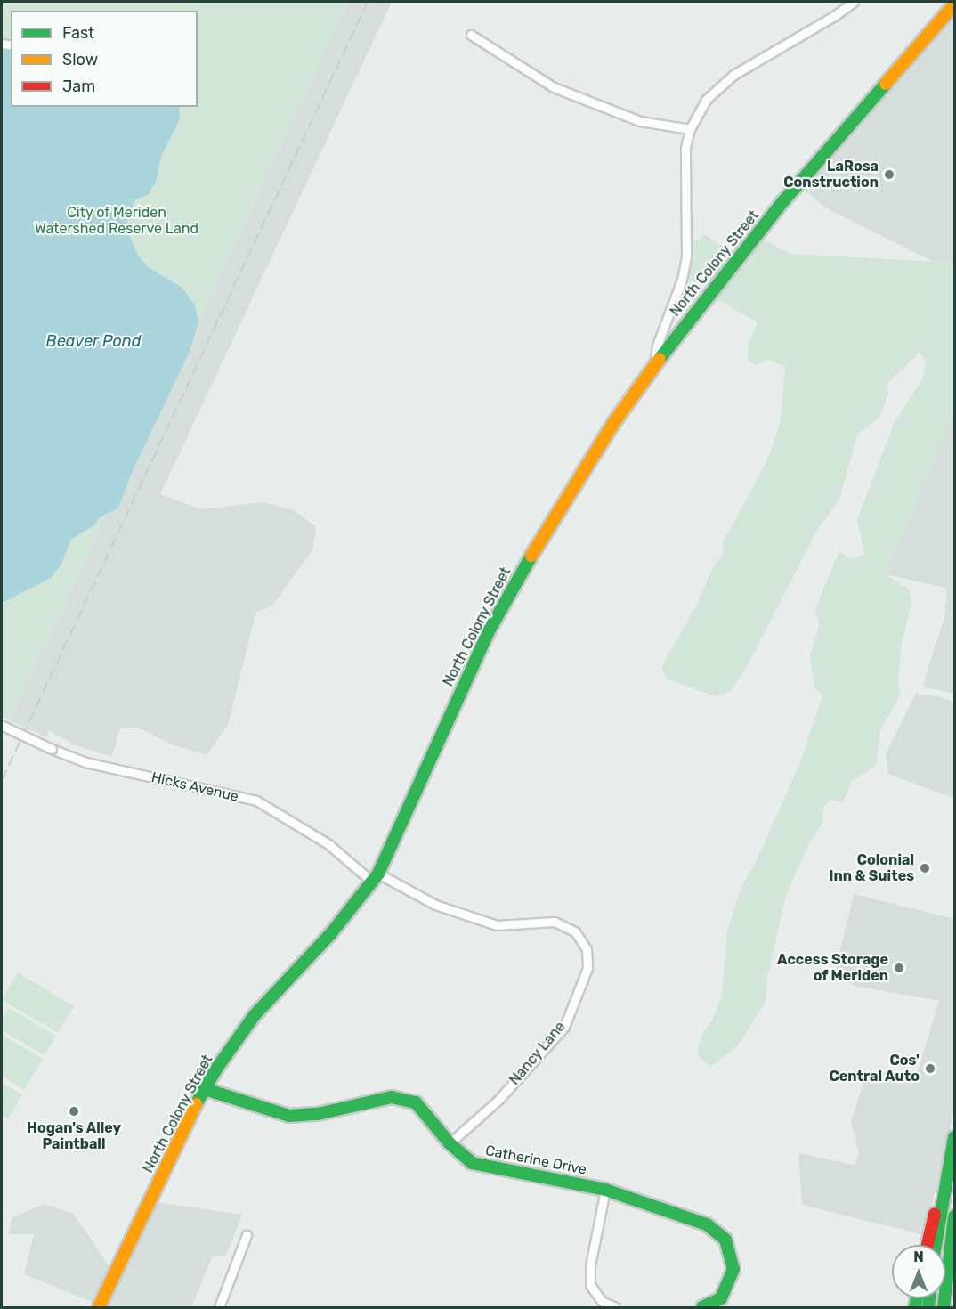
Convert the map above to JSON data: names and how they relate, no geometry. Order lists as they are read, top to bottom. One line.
{"streets":{"main road":["North Colony Street","Catherine Drive"],"street":["Hicks Avenue","Nancy Lane"]},"crossings":[["North Colony Street","Hicks Avenue"],["North Colony Street","Nancy Lane"],["North Colony Street","Catherine Drive"],["Hicks Avenue","Nancy Lane"],["Nancy Lane","Catherine Drive"]],"water":["Beaver Pond"],"parks":["City of Meriden Watershed Reserve Land"],"places":["LaRosa Construction","Colonial Inn & Suites","Access Storage of Meriden","Cos' Central Auto","Hogan's Alley Paintball"],"legend":["Fast","Slow","Jam"],"north":"top"}
